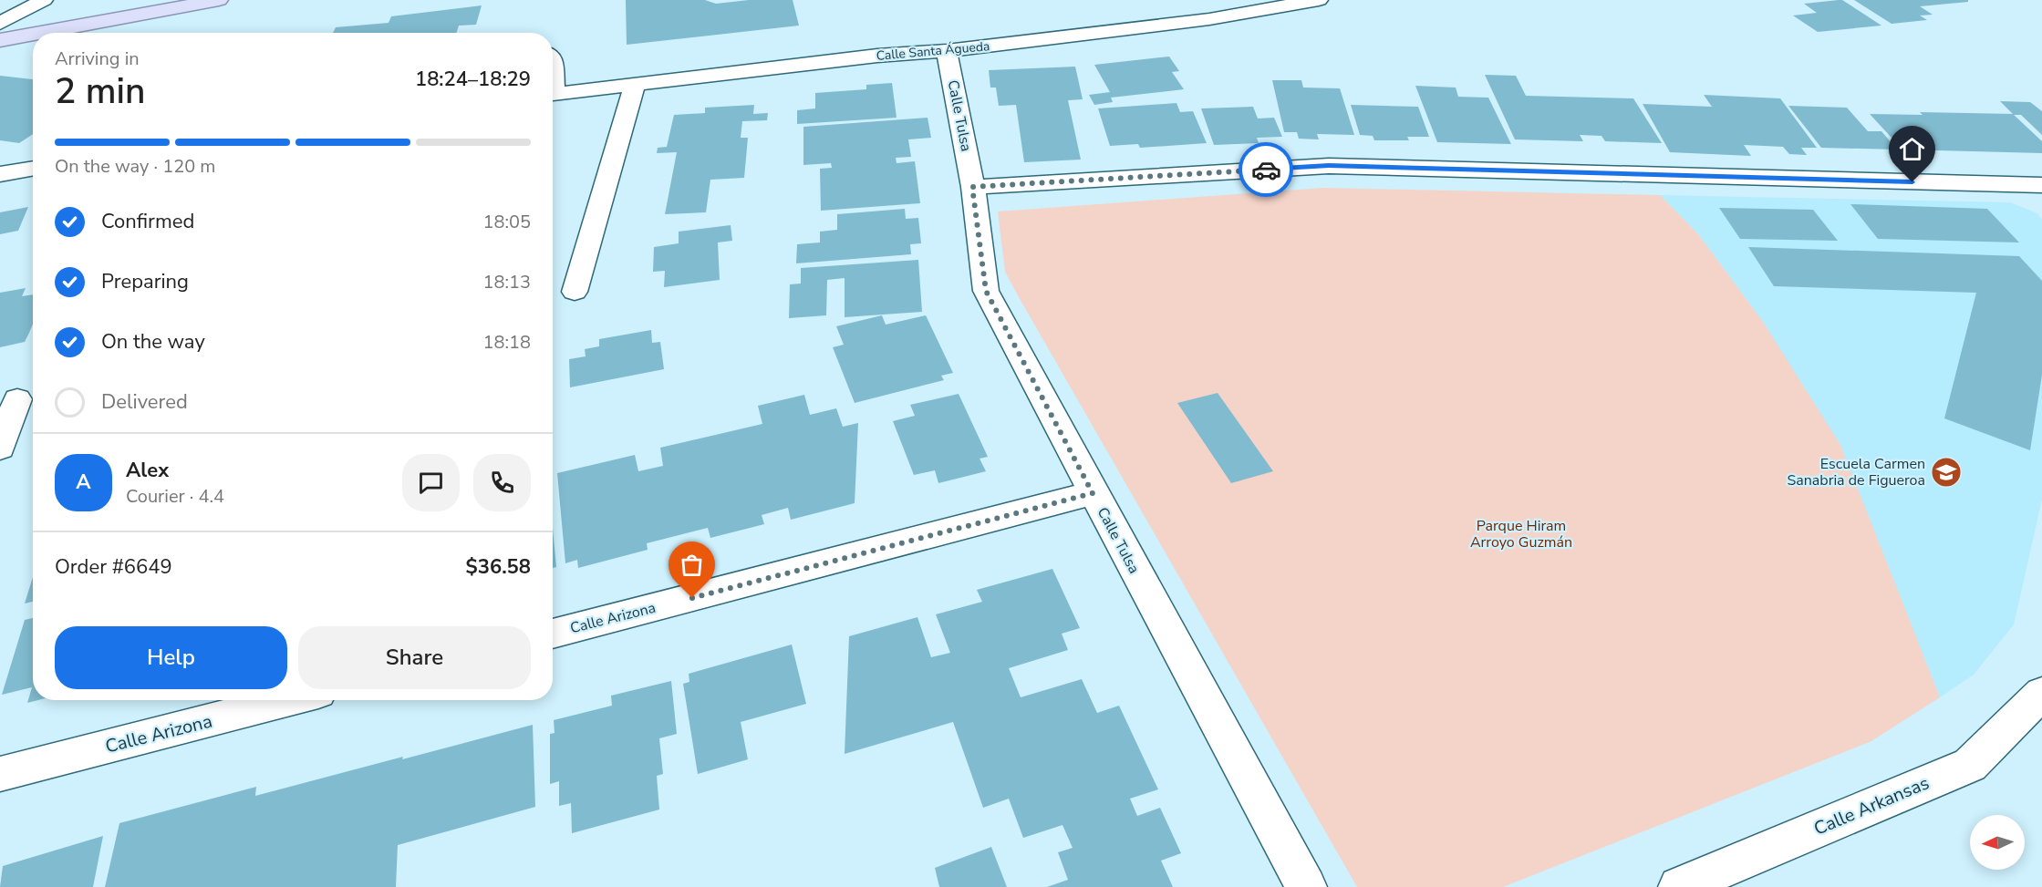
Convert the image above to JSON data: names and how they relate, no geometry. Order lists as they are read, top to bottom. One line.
{"streets":{"street":["Calle Santa Águeda","Calle Tulsa","Calle Arizona","Calle Arkansas"]},"crossings":[["Calle Santa Águeda","Calle Tulsa"],["Calle Tulsa","Calle Arizona"]],"parks":["Parque Hiram Arroyo Guzmán"],"places":{"school or university":["Escuela Carmen Sanabria de Figueroa"]},"north":"left","page":{"heading":["2 min","Arriving in","18:24–18:29"],"panel":["Alex","Courier · 4.4","Order #6649","$36.58"],"bar":"On the way · 120 m","list":[["Confirmed","18:05"],["Preparing","18:13"],["On the way","18:18"],"Delivered"],"round":"A","buttons":["Help","Share"]}}
